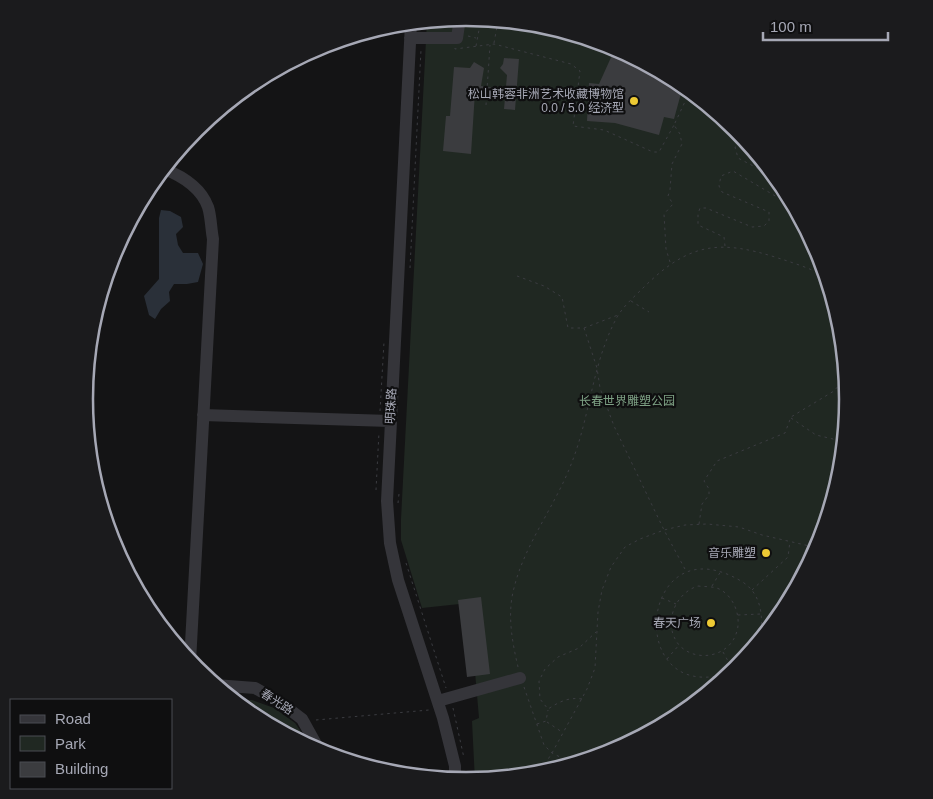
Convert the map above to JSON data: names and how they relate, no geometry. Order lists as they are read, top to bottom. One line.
{"streets":{"street":["明珠路","春光路"]},"parks":["长春世界雕塑公园"],"places":["松山韩蓉非洲艺术收藏博物馆 0.0 / 5.0 经济型","音乐雕塑","春天广场"],"legend":["Road","Park","Building"],"scale_bar":"100 m"}
